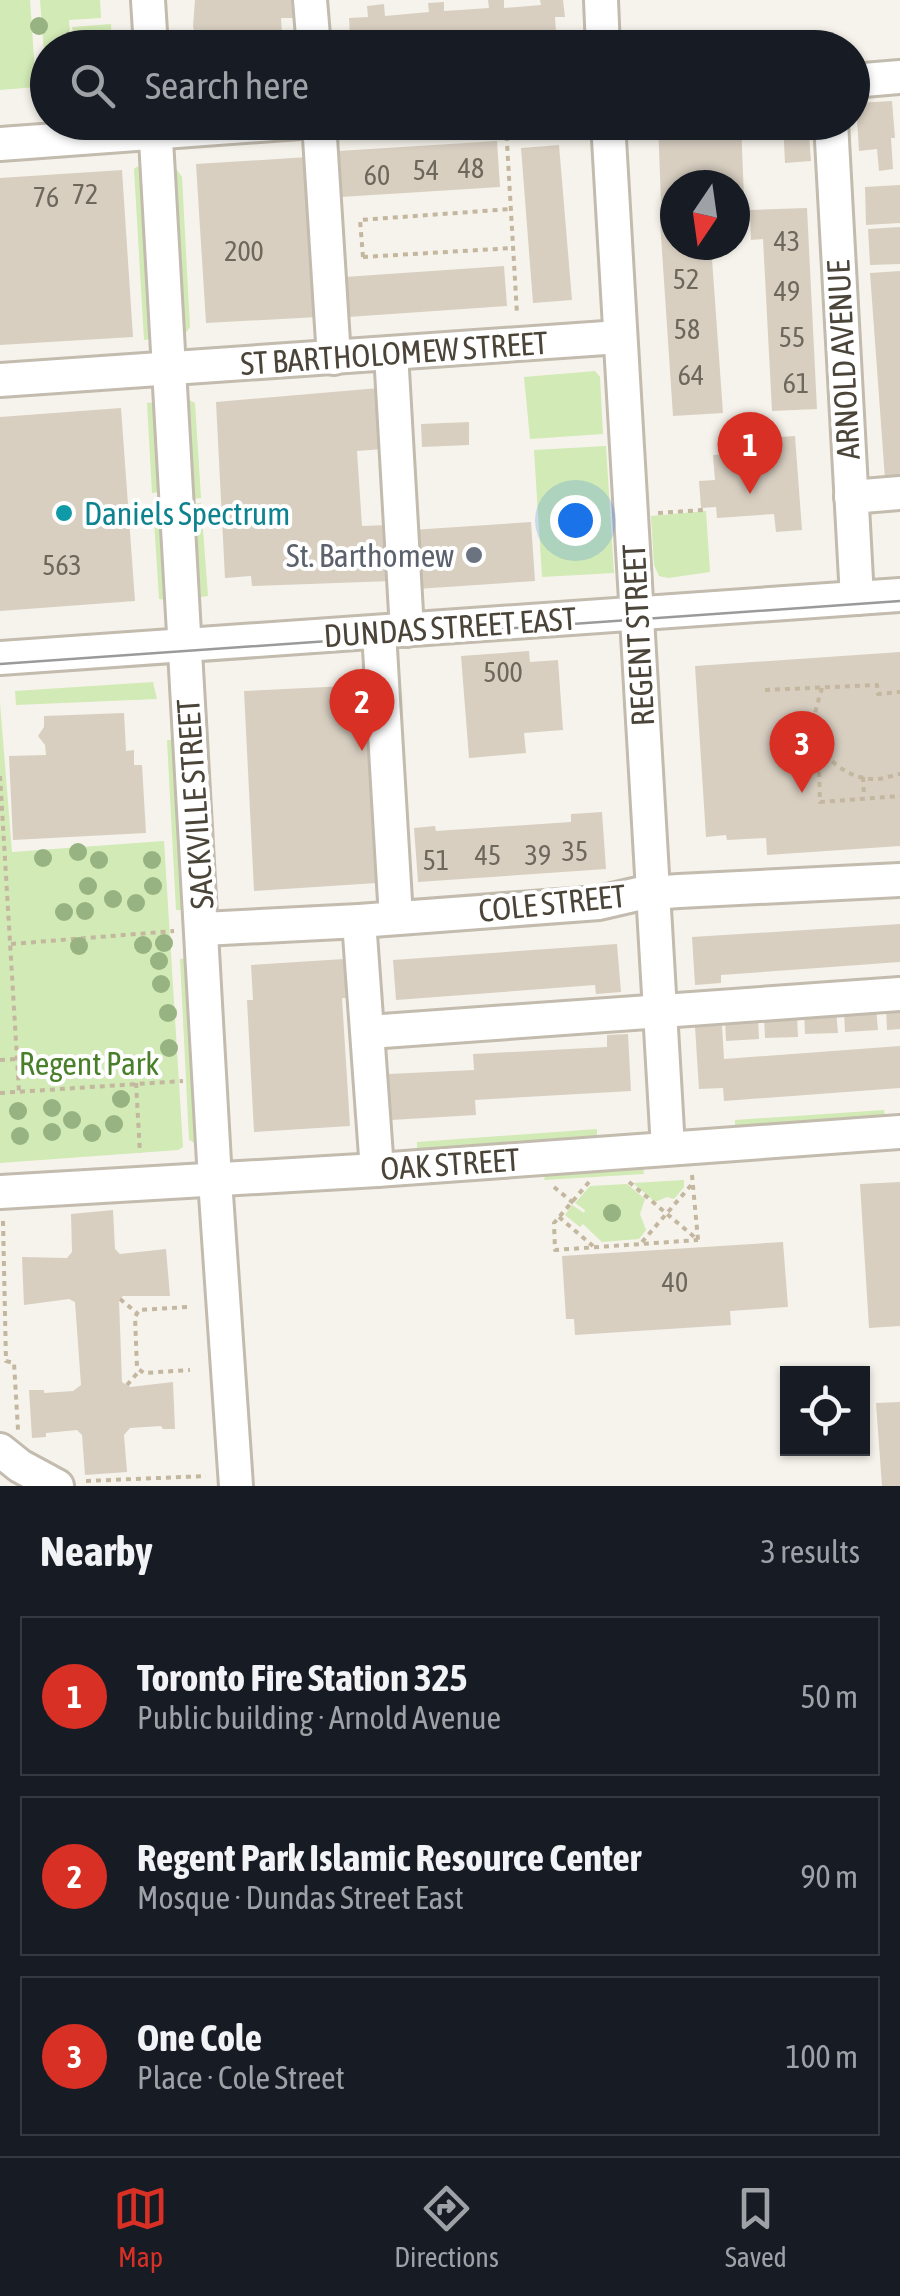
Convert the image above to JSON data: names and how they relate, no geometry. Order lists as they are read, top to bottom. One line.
{"streets":{"street":["ST BARTHOLOMEW STREET","ARNOLD AVENUE","DUNDAS STREET EAST","REGENT STREET","SACKVILLE STREET","COLE STREET","OAK STREET"]},"crossings":[["ST BARTHOLOMEW STREET","REGENT STREET"],["ST BARTHOLOMEW STREET","SACKVILLE STREET"],["ARNOLD AVENUE","DUNDAS STREET EAST"],["DUNDAS STREET EAST","REGENT STREET"],["DUNDAS STREET EAST","SACKVILLE STREET"],["REGENT STREET","COLE STREET"],["REGENT STREET","OAK STREET"],["SACKVILLE STREET","COLE STREET"],["SACKVILLE STREET","OAK STREET"]],"parks":["Regent Park"],"places":["Daniels Spectrum","St. Barthomew"],"house_numbers":["48","54","60","72","76","43","200","52","49","58","55","64","61","563","500","35","45","39","51","40"],"north":"bottom","page":{"search":"Search here","pins":["1","2","3"],"heading":["Nearby","3 results"],"list":[{"mark":"1","name":"Toronto Fire Station 325","note":"Public building · Arnold Avenue","value":"50 m"},{"mark":"2","name":"Regent Park Islamic Resource Center","note":"Mosque · Dundas Street East","value":"90 m"},{"mark":"3","name":"One Cole","note":"Place · Cole Street","value":"100 m"}],"nav":["Map","Directions","Saved"]}}
